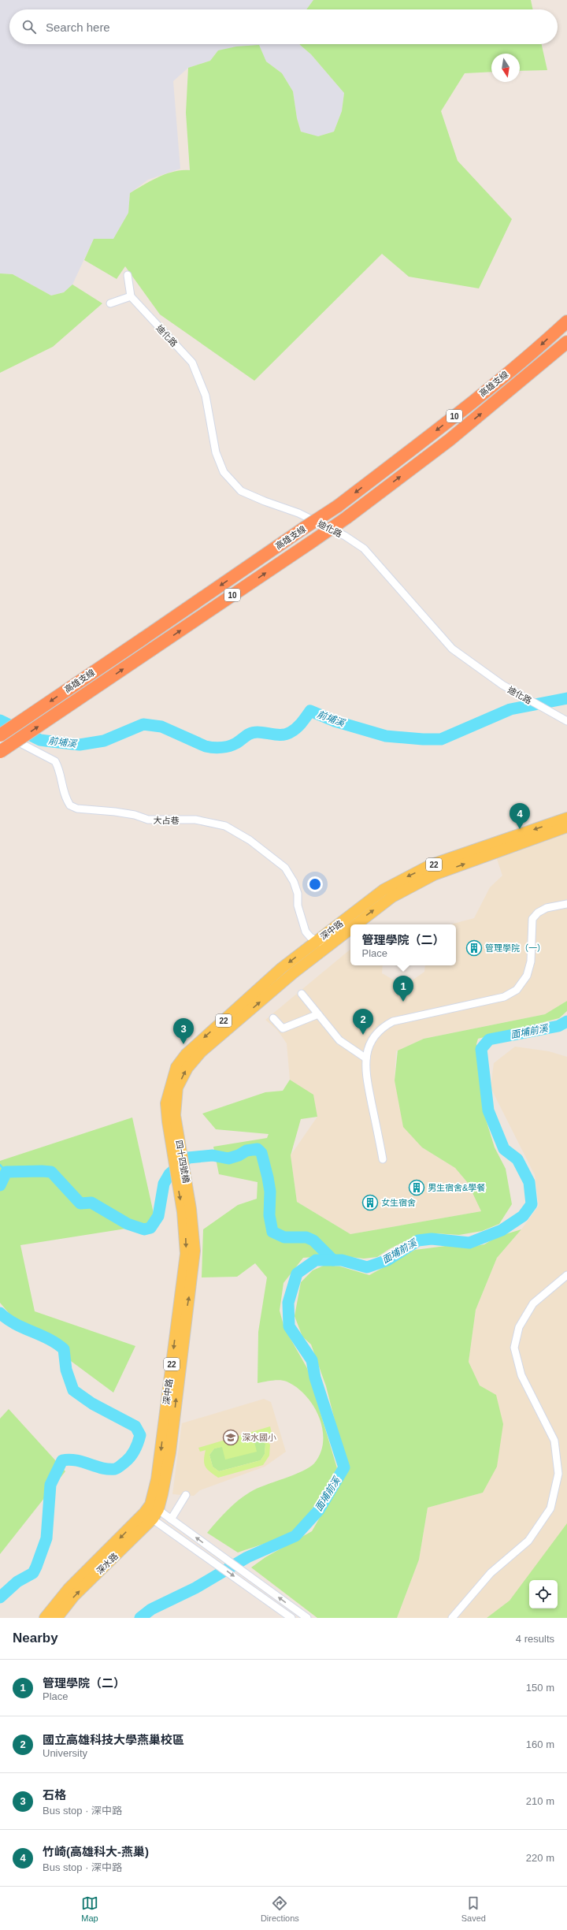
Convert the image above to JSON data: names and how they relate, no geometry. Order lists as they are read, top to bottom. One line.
{"streets":{"highway":["高雄支線","10"],"main road":["22","深中路","四十四號橋","深水路"],"street":["迪化路","大占巷"]},"crossings":[["大占巷","深中路"],["深中路","四十四號橋"],["深中路","深水路"]],"water":["前埔溪","面埔前溪"],"places":{"building":["管理學院（一）","男生宿舍&學餐","女生宿舍"],"school or university":["深水國小"]},"north":"bottom","page":{"search":"Search here","pins":["4","1","2","3"],"popup":["管理學院（二）","Place"],"heading":["Nearby","4 results"],"list":[{"mark":"1","name":"管理學院（二）","note":"Place","value":"150 m"},{"mark":"2","name":"國立高雄科技大學燕巢校區","note":"University","value":"160 m"},{"mark":"3","name":"石格","note":"Bus stop · 深中路","value":"210 m"},{"mark":"4","name":"竹崎(高雄科大-燕巢)","note":"Bus stop · 深中路","value":"220 m"}],"nav":["Map","Directions","Saved"]}}
